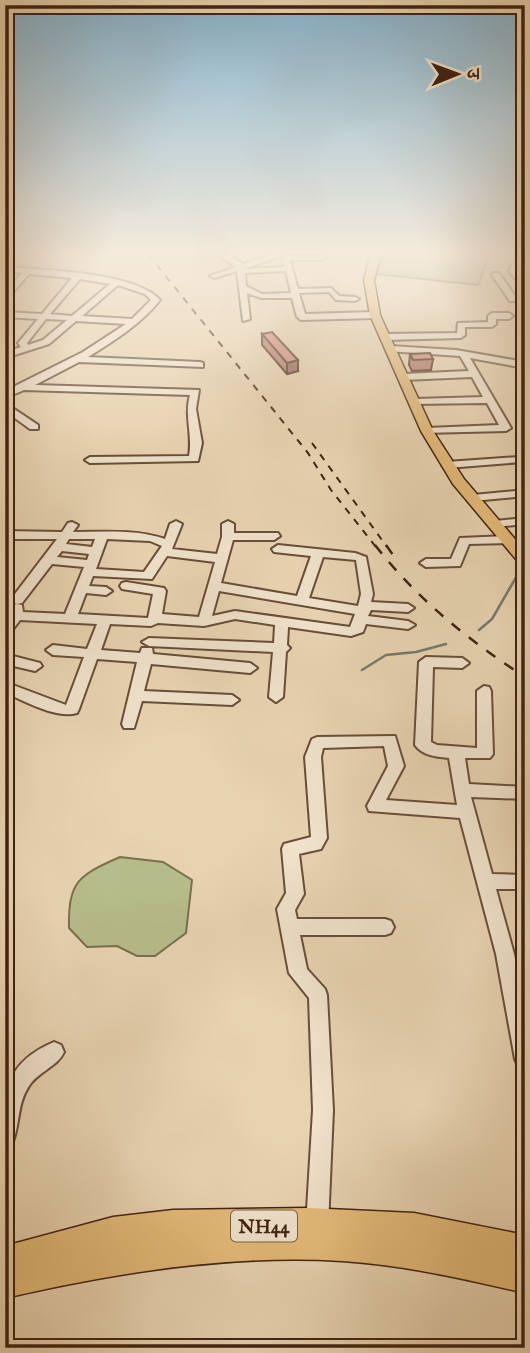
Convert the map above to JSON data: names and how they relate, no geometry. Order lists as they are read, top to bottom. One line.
{"streets":{"highway":["NH44"]},"north":"right"}
